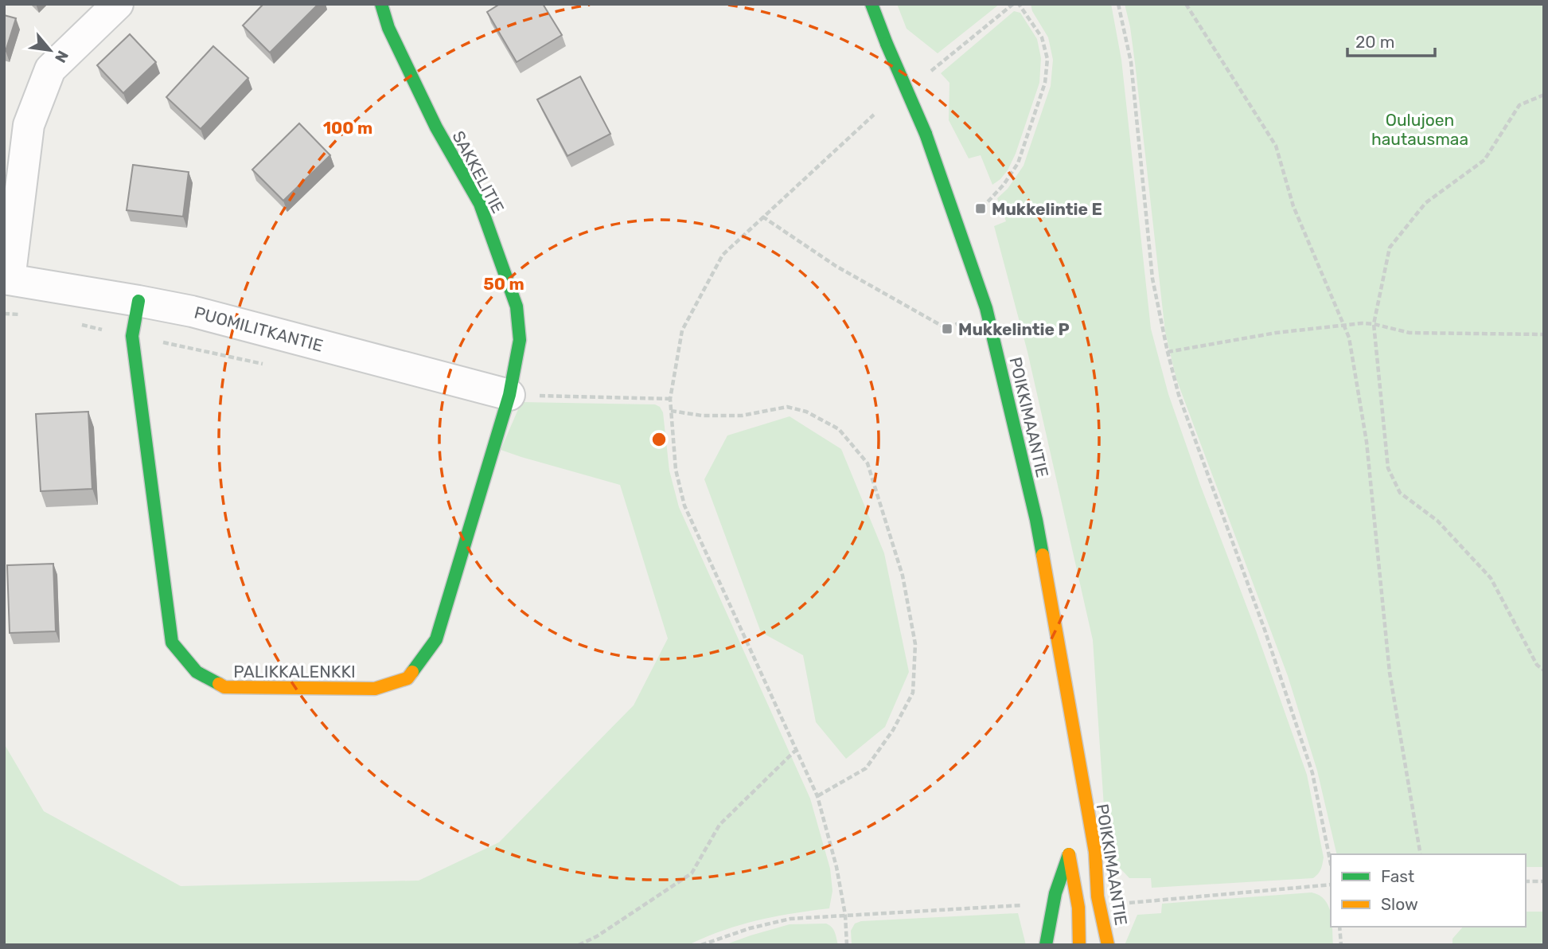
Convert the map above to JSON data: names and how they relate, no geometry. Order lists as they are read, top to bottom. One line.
{"streets":{"street":["SAKKELITIE","PUOMILITKANTIE","POIKKIMAANTIE","PALIKKALENKKI"]},"crossings":[["SAKKELITIE","PUOMILITKANTIE"],["SAKKELITIE","PALIKKALENKKI"],["PUOMILITKANTIE","PALIKKALENKKI"]],"parks":["Oulujoen hautausmaa"],"places":{"transit":["Mukkelintie E","Mukkelintie P"]},"legend":["Fast","Slow"],"scale_bar":"20 m","north":"bottom right","rings":["100 m","50 m"]}
